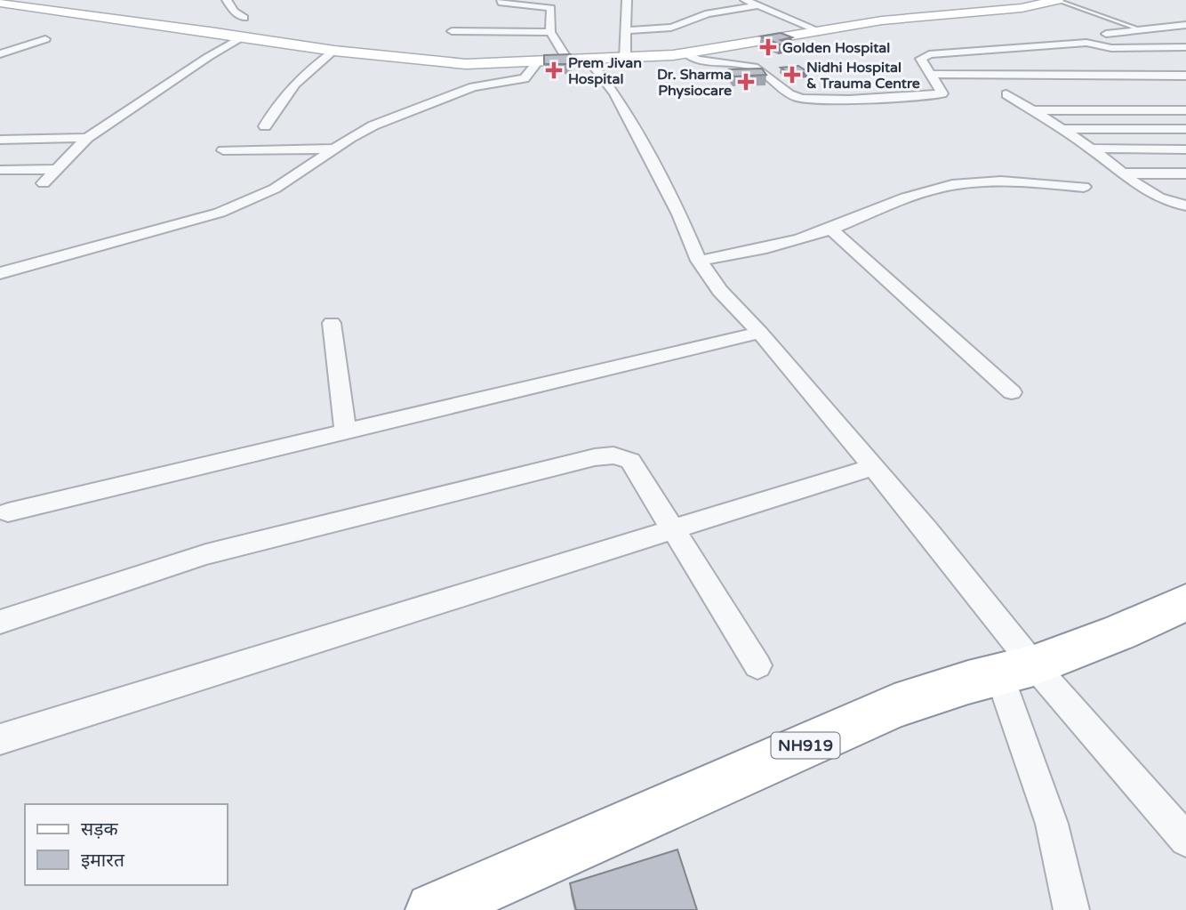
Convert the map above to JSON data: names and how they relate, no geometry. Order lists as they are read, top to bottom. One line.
{"streets":{"highway":["NH919"]},"places":{"health":["Golden Hospital","Prem Jivan Hospital","Nidhi Hospital & Trauma Centre","Dr. Sharma Physiocare"]},"legend":["सड़क","इमारत"]}
